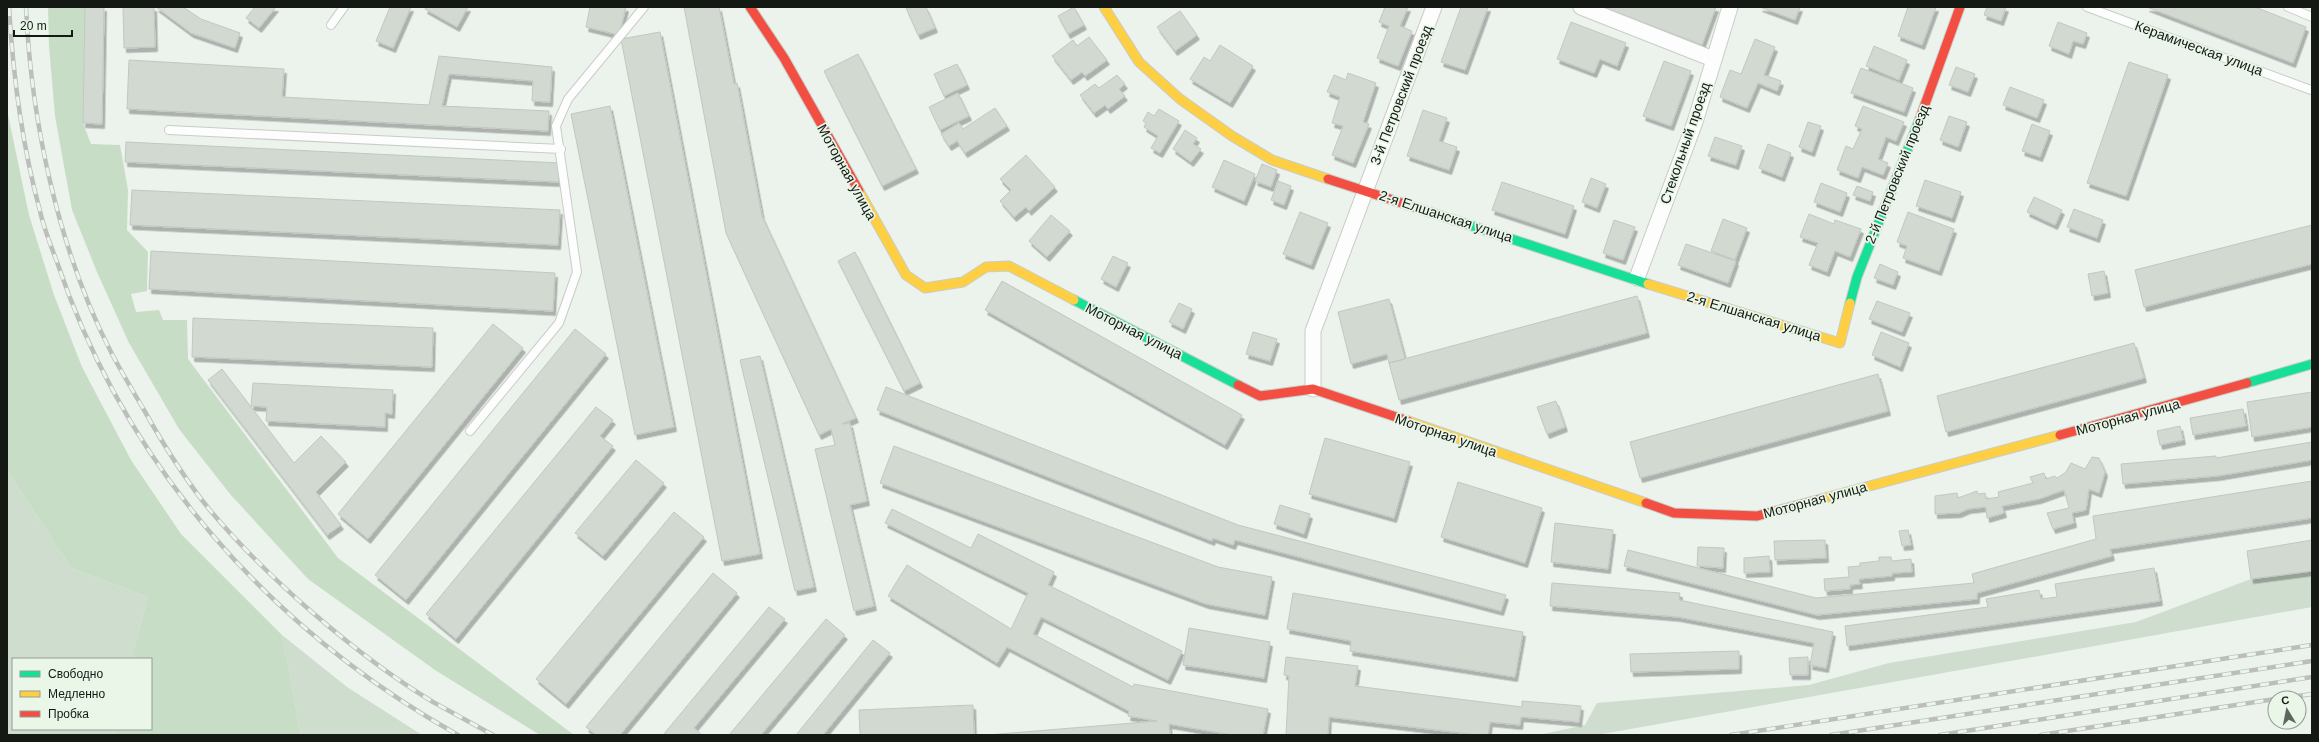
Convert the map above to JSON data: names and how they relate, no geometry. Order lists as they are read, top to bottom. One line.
{"streets":{"street":["3-й Петровский проезд","Стекольный проезд","Моторная улица","2-й Петровский проезд","2-я Елшанская улица"],"lane":["Керамическая улица"]},"crossings":[["3-й Петровский проезд","Моторная улица"],["3-й Петровский проезд","2-я Елшанская улица"],["Стекольный проезд","2-я Елшанская улица"],["2-й Петровский проезд","2-я Елшанская улица"]],"legend":["Свободно","Медленно","Пробка"],"scale_bar":"20 m","north":"top"}
